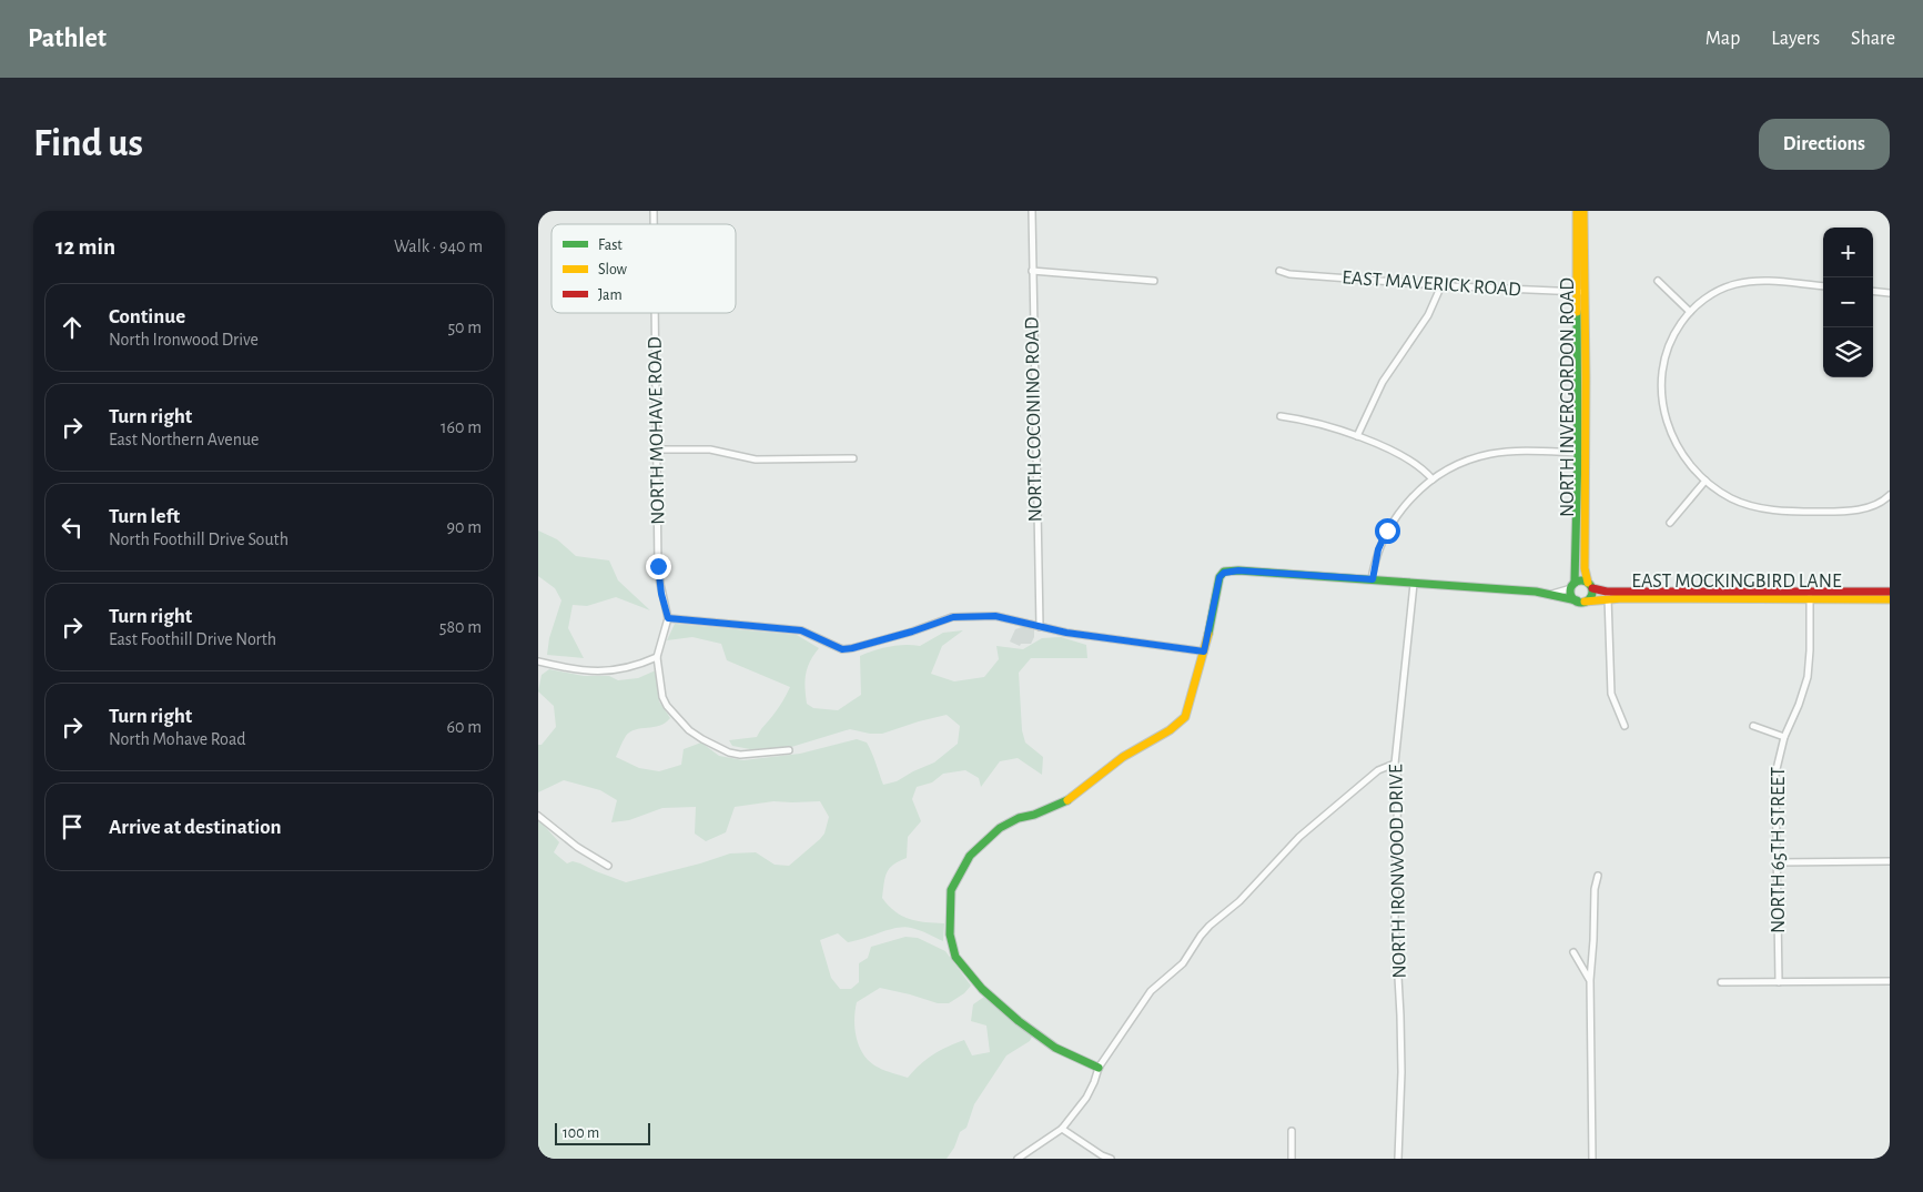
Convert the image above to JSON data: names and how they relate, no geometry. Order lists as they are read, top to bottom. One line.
{"streets":{"street":["EAST MAVERICK ROAD","NORTH INVERGORDON ROAD","NORTH COCONINO ROAD","NORTH MOHAVE ROAD","EAST MOCKINGBIRD LANE","NORTH 65TH STREET","NORTH IRONWOOD DRIVE"]},"crossings":[["EAST MAVERICK ROAD","NORTH INVERGORDON ROAD"],["NORTH INVERGORDON ROAD","EAST MOCKINGBIRD LANE"],["EAST MOCKINGBIRD LANE","NORTH 65TH STREET"]],"legend":["Fast","Slow","Jam"],"scale_bar":"100 m","page":{"header":"Pathlet","nav":["Map","Layers","Share"],"buttons":"Directions","title":"Find us","heading":["12 min","Walk · 940 m"],"map_buttons":["+","−"],"list":[["Continue","North Ironwood Drive","50 m"],["Turn right","East Northern Avenue","160 m"],["Turn left","North Foothill Drive South","90 m"],["Turn right","East Foothill Drive North","580 m"],["Turn right","North Mohave Road","60 m"],"Arrive at destination"],"scale":"100 m"}}
